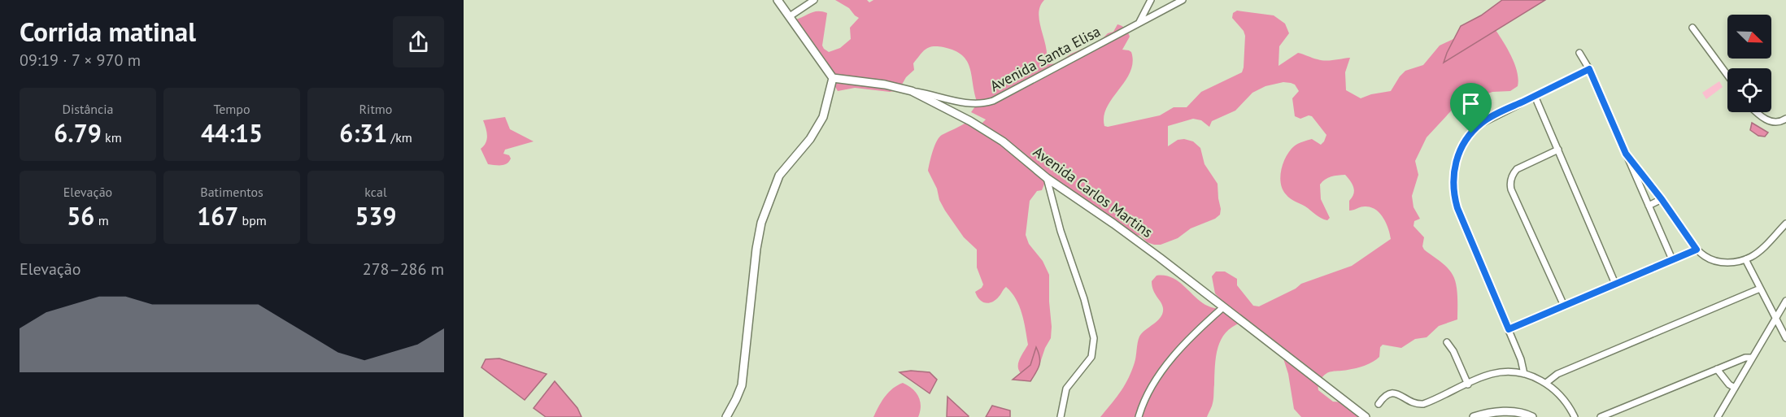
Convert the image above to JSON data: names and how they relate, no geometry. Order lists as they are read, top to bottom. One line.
{"streets":{"street":["Avenida Santa Elisa","Avenida Carlos Martins"]},"crossings":[["Avenida Santa Elisa","Avenida Carlos Martins"]],"north":"bottom right","page":{"heading":["Corrida matinal","09:19 · 7 × 970 m"],"stats":[["Distância","6.79 km"],["Tempo","44:15"],["Ritmo","6:31 /km"],["Elevação","56 m"],["Batimentos","167 bpm"],["kcal","539"]],"chart":["Elevação","278–286 m"]}}
